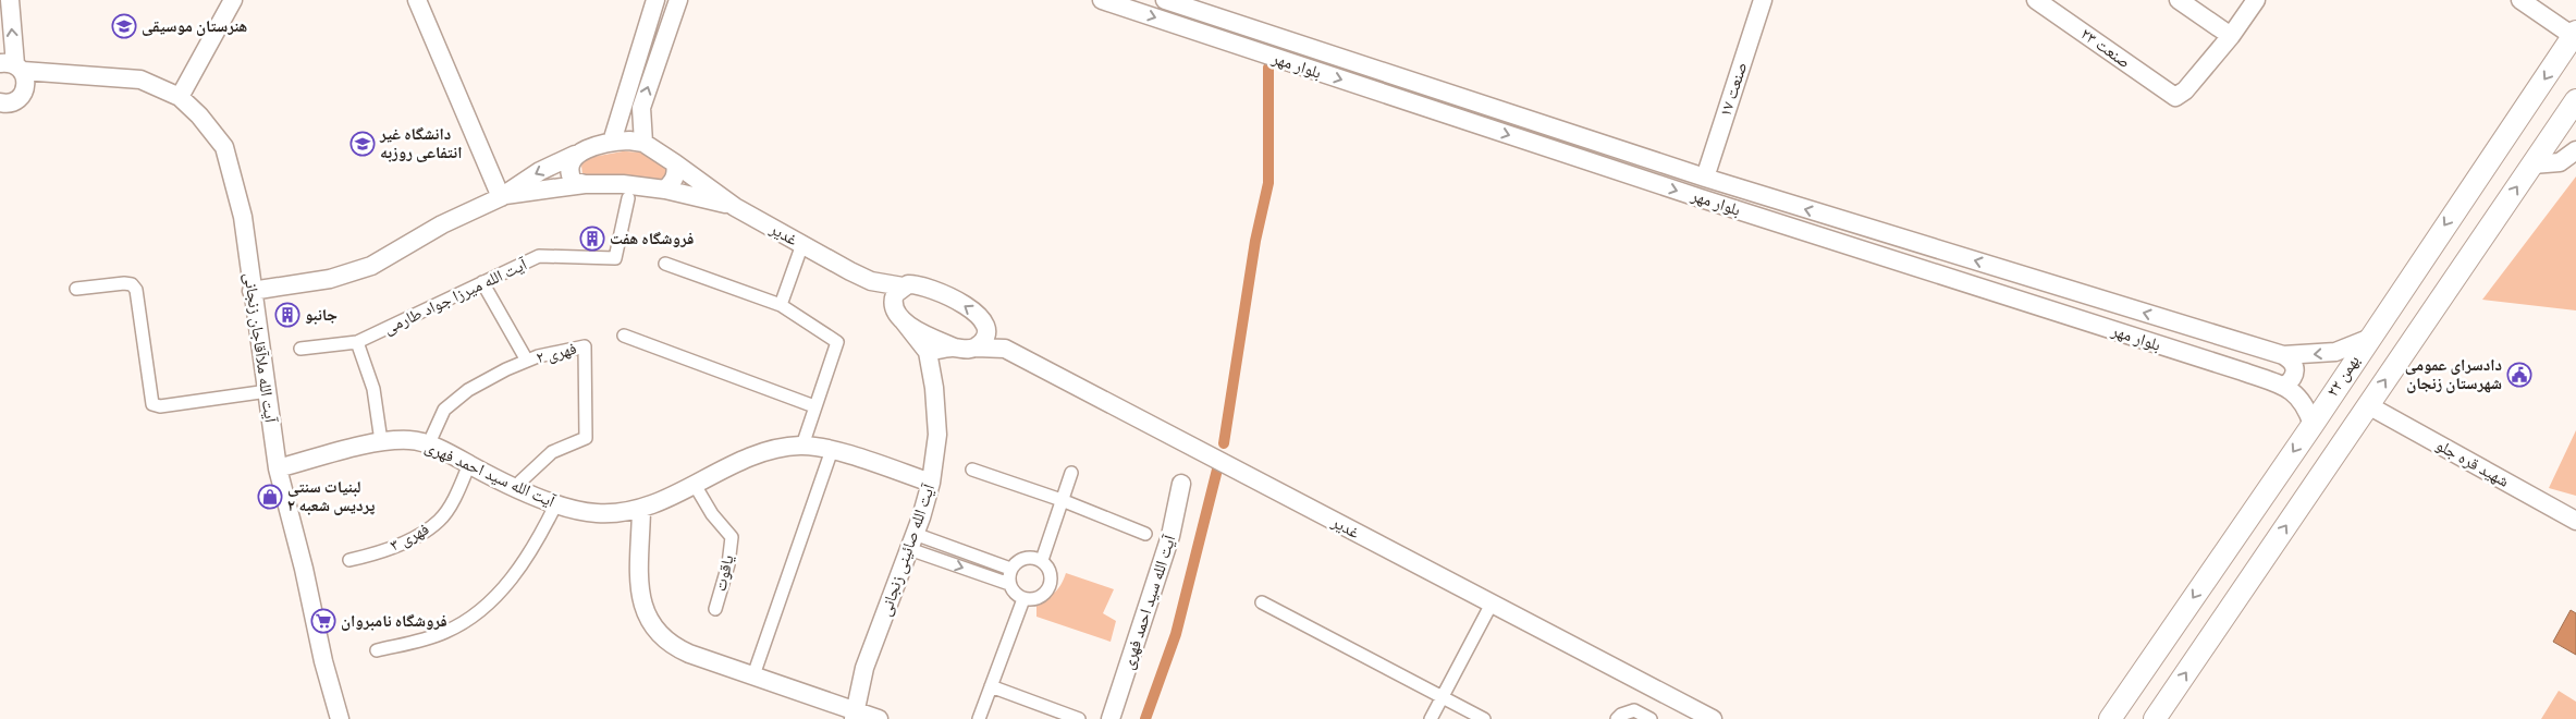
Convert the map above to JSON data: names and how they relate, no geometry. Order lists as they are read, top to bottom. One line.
{"streets":{"highway":["۲۲ بهمن"],"main road":["صنعت ۲۳","بلوار مهر","صنعت ۱۷","غدیر","آیت الله ملاآقاجان زنجانی","شهید قره جلو","آیت الله سید احمد فهری","آیت الله صائینی زنجانی"],"street":["آیت الله میرزا جواد طارمی","فهری ۲","فهری ۳","یاقوت"]},"crossings":[["بلوار مهر","صنعت ۱۷"],["بلوار مهر","۲۲ بهمن"],["غدیر","آیت الله صائینی زنجانی"],["آیت الله ملاآقاجان زنجانی","آیت الله سید احمد فهری"],["فهری ۲","آیت الله سید احمد فهری"],["آیت الله سید احمد فهری","فهری ۳"],["آیت الله سید احمد فهری","آیت الله صائینی زنجانی"],["آیت الله سید احمد فهری","یاقوت"]],"places":{"school or university":["هنرستان موسیقی","دانشگاه غیر انتفاعی روزبه"],"building":["فروشگاه هفت","جانبو"],"public building":["دادسرای عمومی شهرستان زنجان"],"shop":["لبنیات سنتی پردیس شعبه ۲"],"supermarket":["فروشگاه نامبروان"]}}
